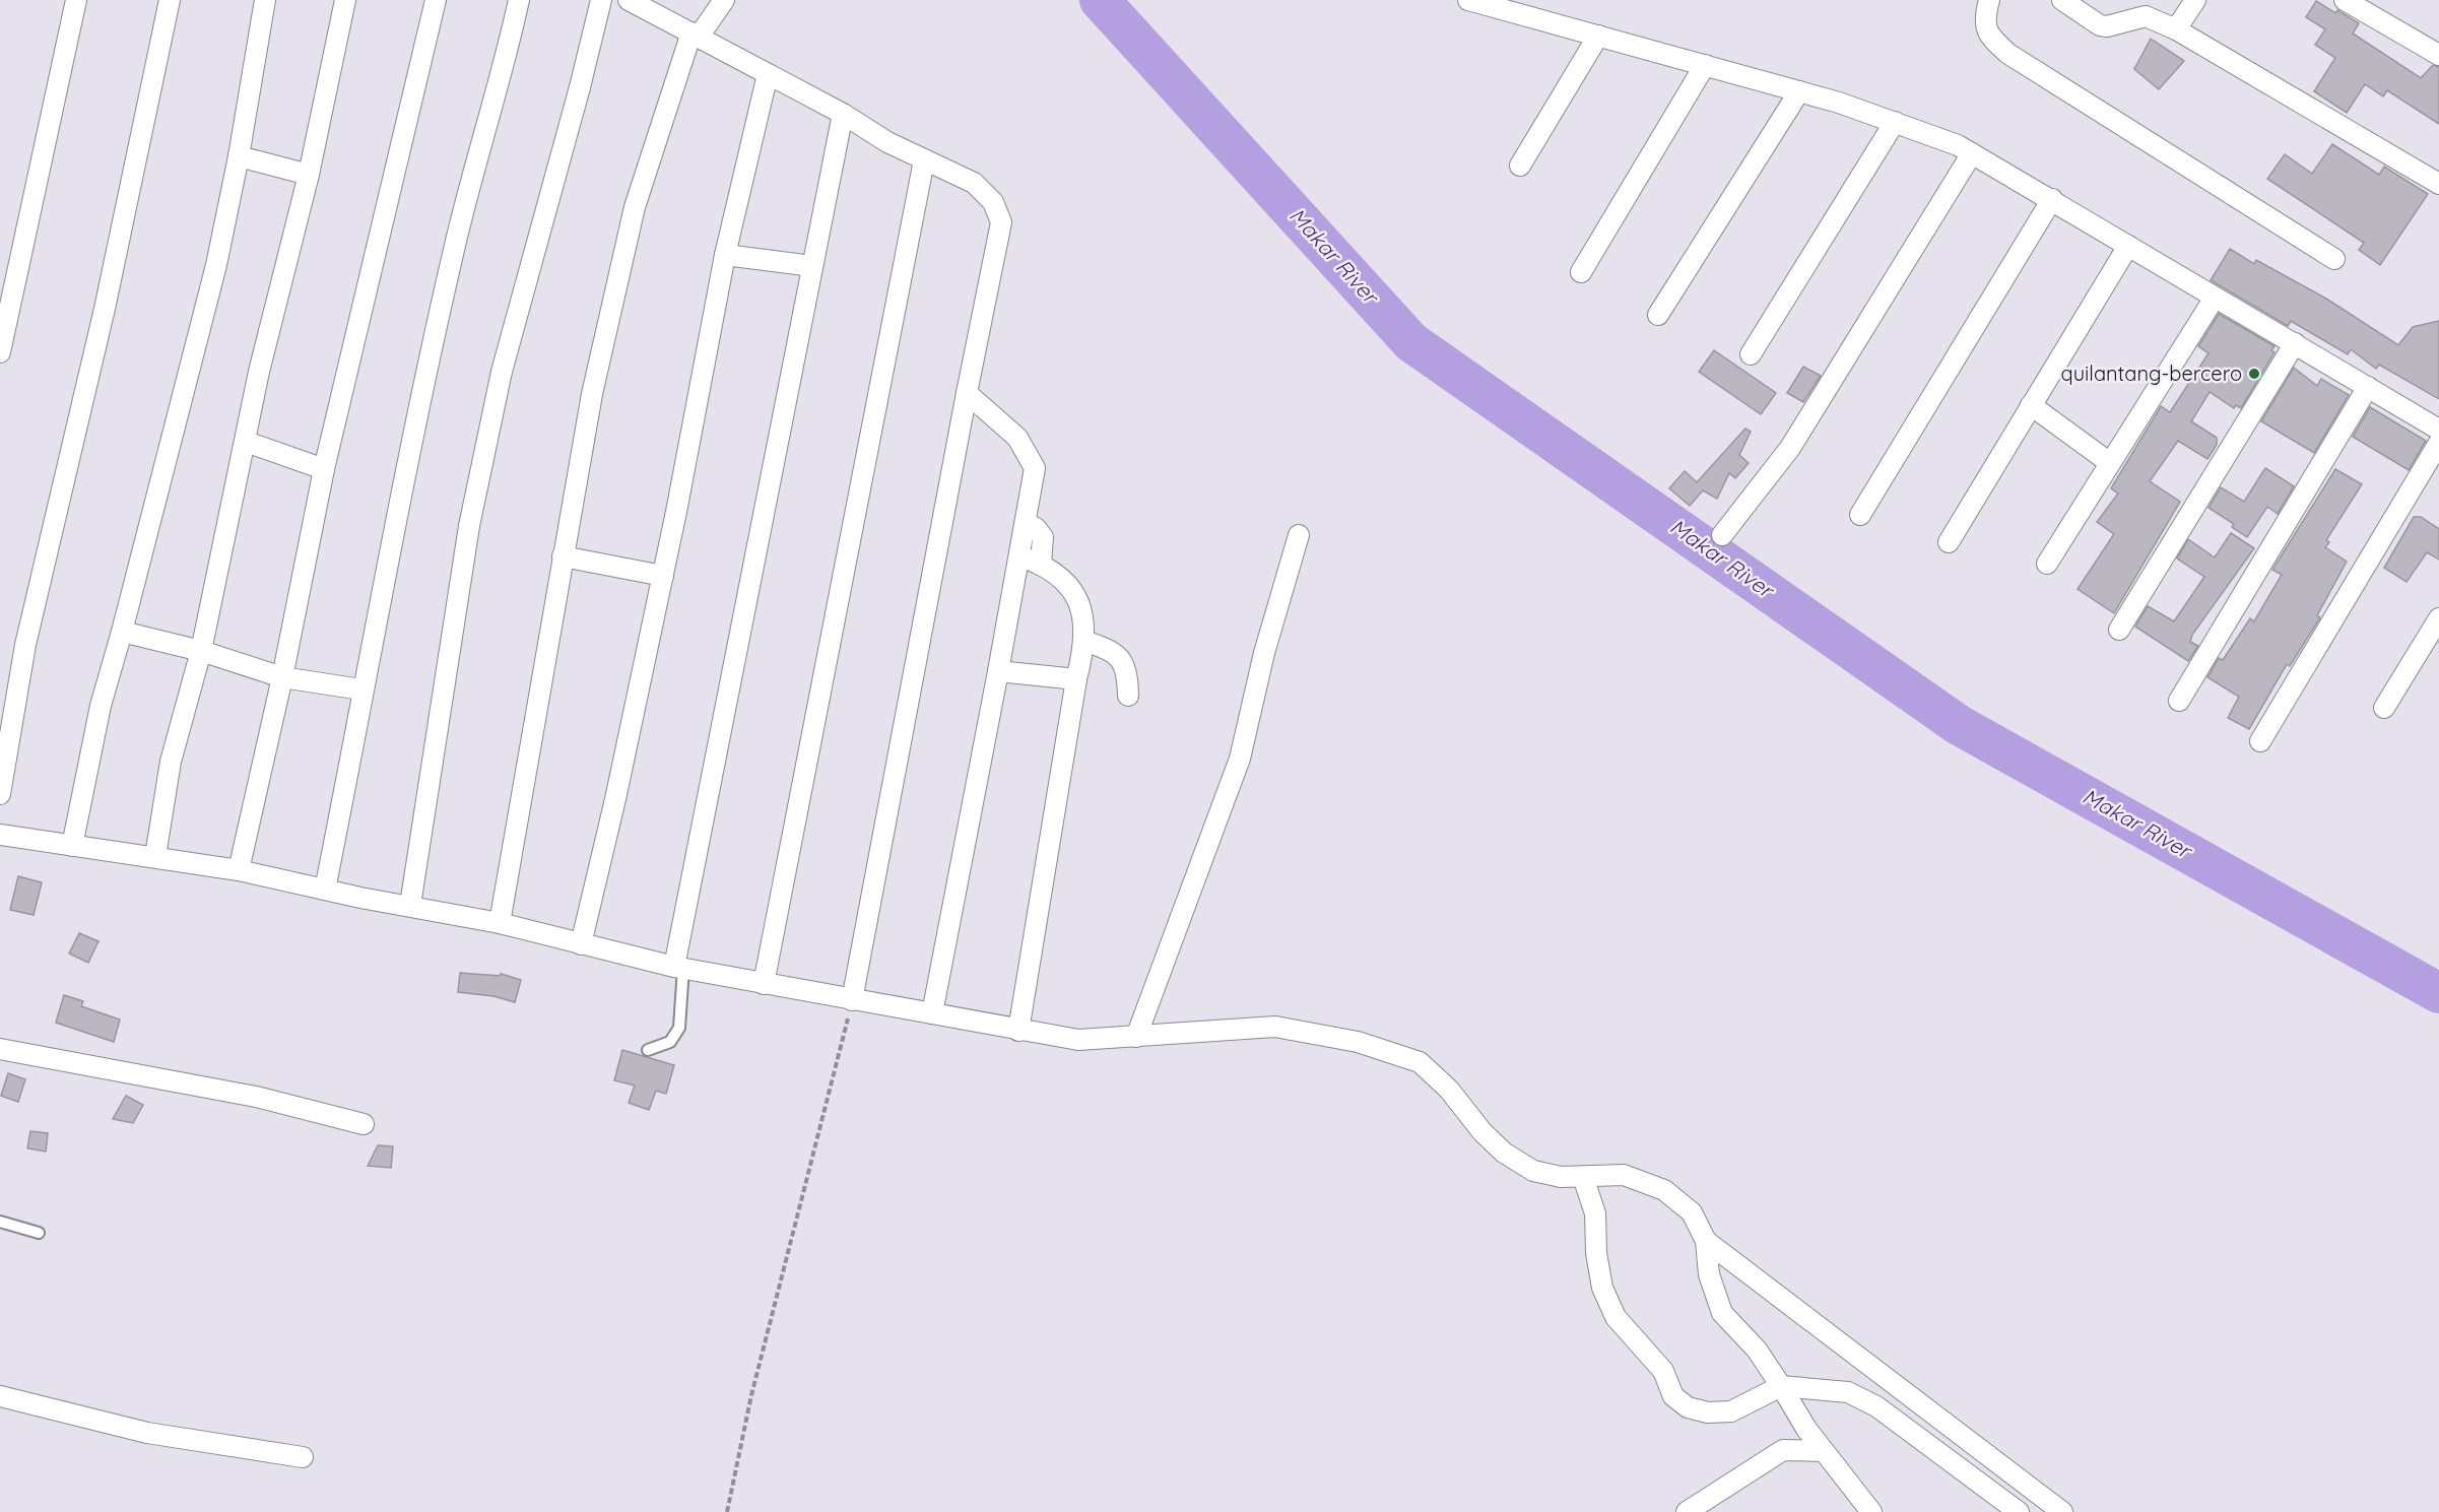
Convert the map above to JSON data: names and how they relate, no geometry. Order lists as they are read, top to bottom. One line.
{"water":["Makar River"],"places":["quilantang-bercero"]}
